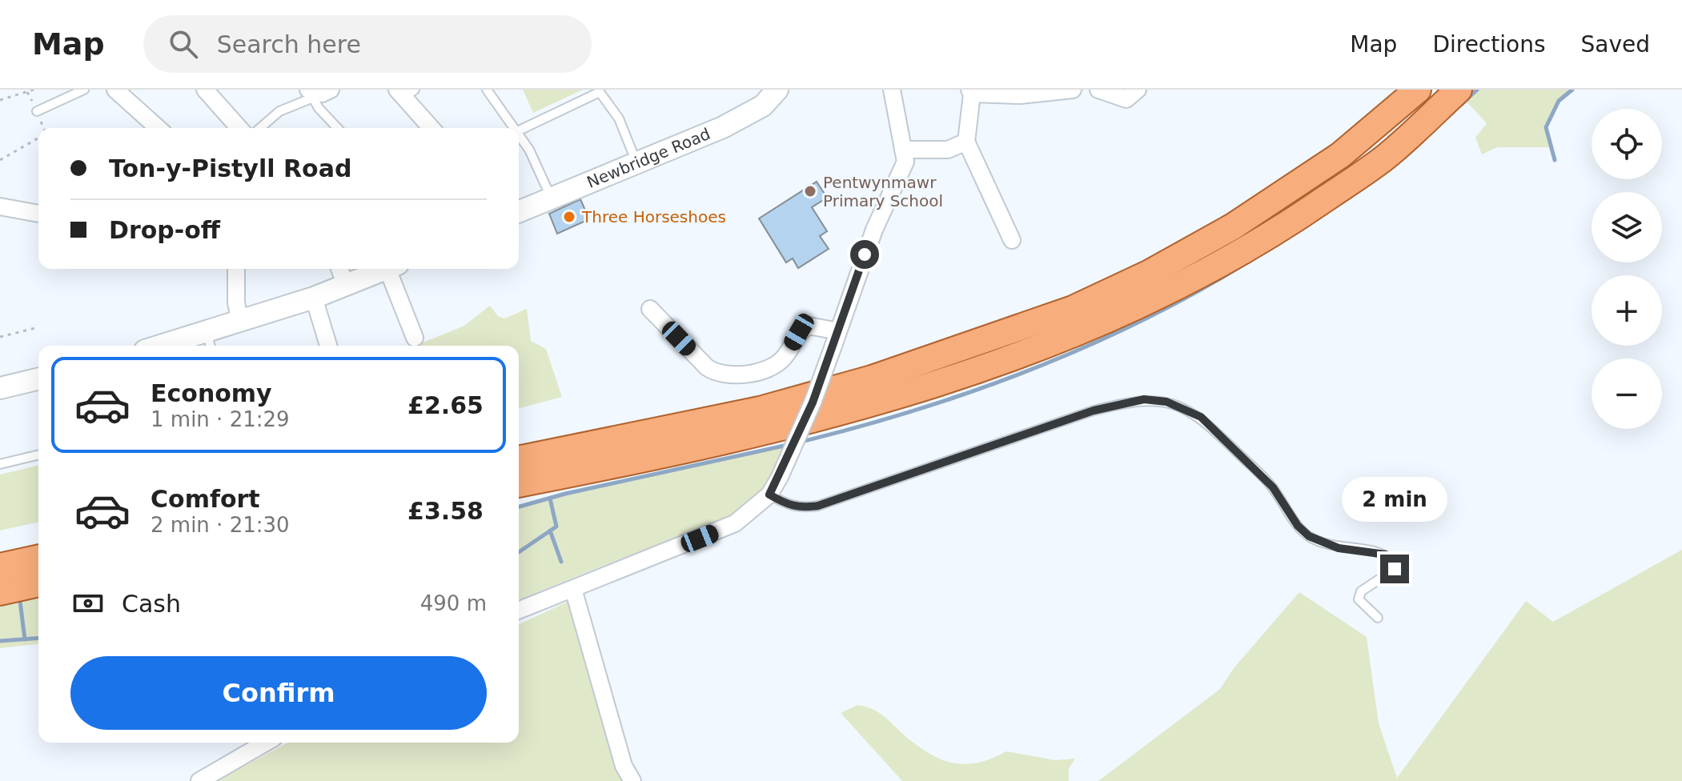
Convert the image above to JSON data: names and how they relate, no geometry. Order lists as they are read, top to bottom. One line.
{"streets":{"street":["Newbridge Road"]},"places":["Pentwynmawr Primary School","Three Horseshoes"],"page":{"header":"Map","search":"Search here","nav":["Map","Directions","Saved"],"map_buttons":["+","−"],"banner":["Ton-y-Pistyll Road","Drop-off"],"list":[{"name":"Economy","note":"1 min · 21:29","value":"£2.65"},{"name":"Comfort","note":"2 min · 21:30","value":"£3.58"}],"bubble":"2 min","pay":["Cash","490 m"],"buttons":"Confirm"}}
